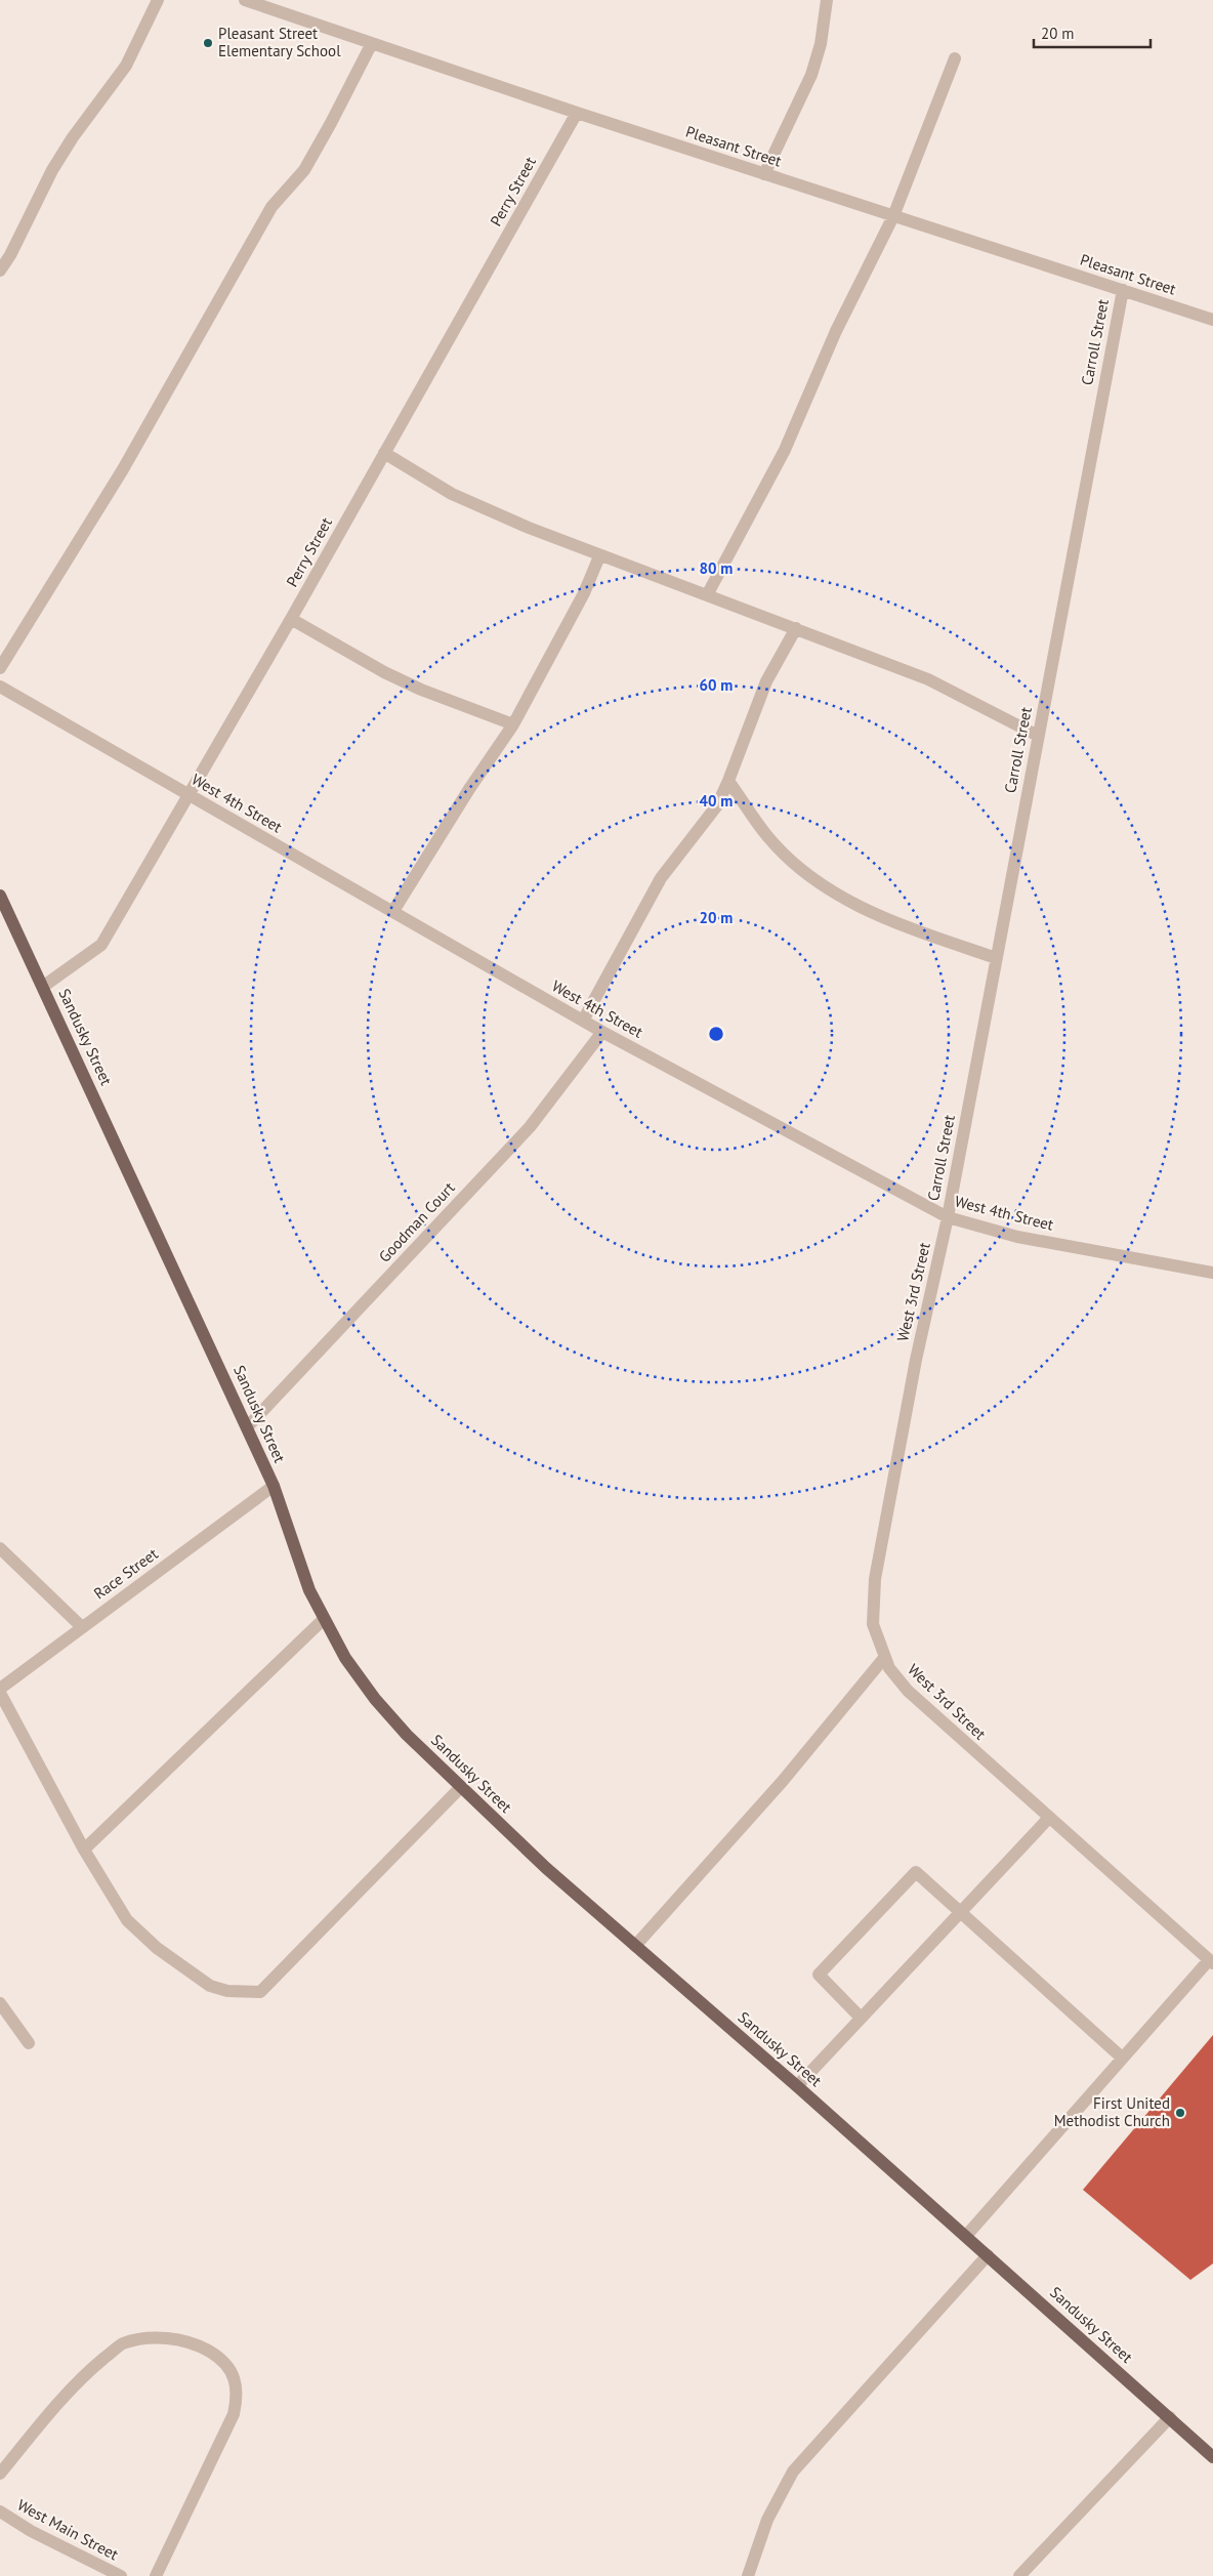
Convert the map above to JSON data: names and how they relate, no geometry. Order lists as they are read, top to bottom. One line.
{"streets":{"main road":["Sandusky Street"],"street":["Pleasant Street","Perry Street","Carroll Street","West 4th Street","Goodman Court","West 3rd Street","Race Street","West Main Street"]},"crossings":[["Pleasant Street","Perry Street"],["Pleasant Street","Carroll Street"],["Perry Street","West 4th Street"],["Perry Street","Sandusky Street"],["Carroll Street","West 4th Street"],["Carroll Street","West 3rd Street"],["West 4th Street","Goodman Court"],["West 4th Street","West 3rd Street"],["Sandusky Street","Goodman Court"],["Sandusky Street","Race Street"]],"places":["Pleasant Street Elementary School","First United Methodist Church"],"scale_bar":"20 m","rings":["80 m","60 m","40 m","20 m"]}
